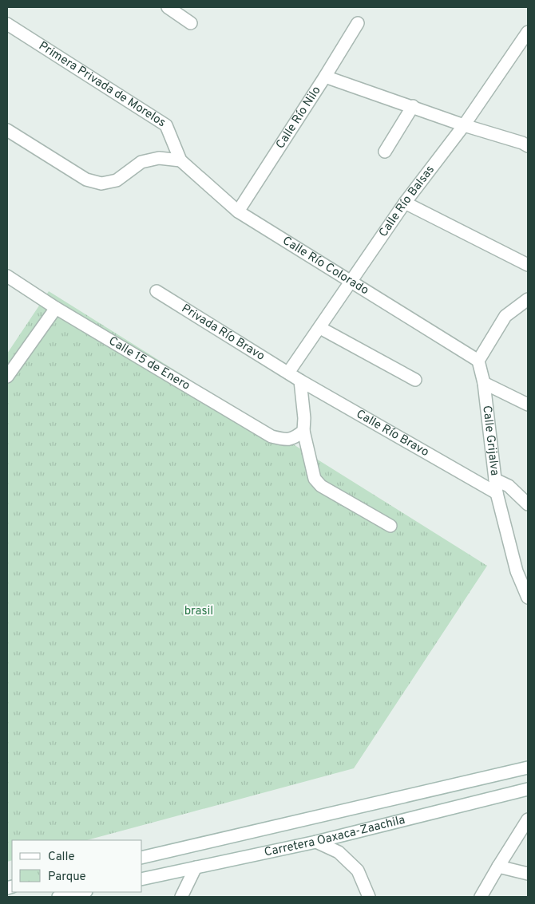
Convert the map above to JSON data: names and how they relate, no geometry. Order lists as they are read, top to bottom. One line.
{"streets":{"street":["Primera Privada de Morelos","Calle Río Nilo","Calle Río Balsas","Calle Río Colorado","Privada Río Bravo","Calle 15 de Enero","Calle Río Bravo","Calle Grijalva","Carretera Oaxaca-Zaachila"]},"crossings":[["Primera Privada de Morelos","Calle Río Colorado"],["Calle Río Nilo","Calle Río Colorado"],["Calle Río Balsas","Calle Río Colorado"],["Calle Río Balsas","Privada Río Bravo"],["Calle Río Balsas","Calle Río Bravo"],["Calle Río Colorado","Calle Grijalva"],["Privada Río Bravo","Calle Río Bravo"],["Calle Río Bravo","Calle Grijalva"]],"parks":["brasil"],"legend":["Calle","Parque"]}
